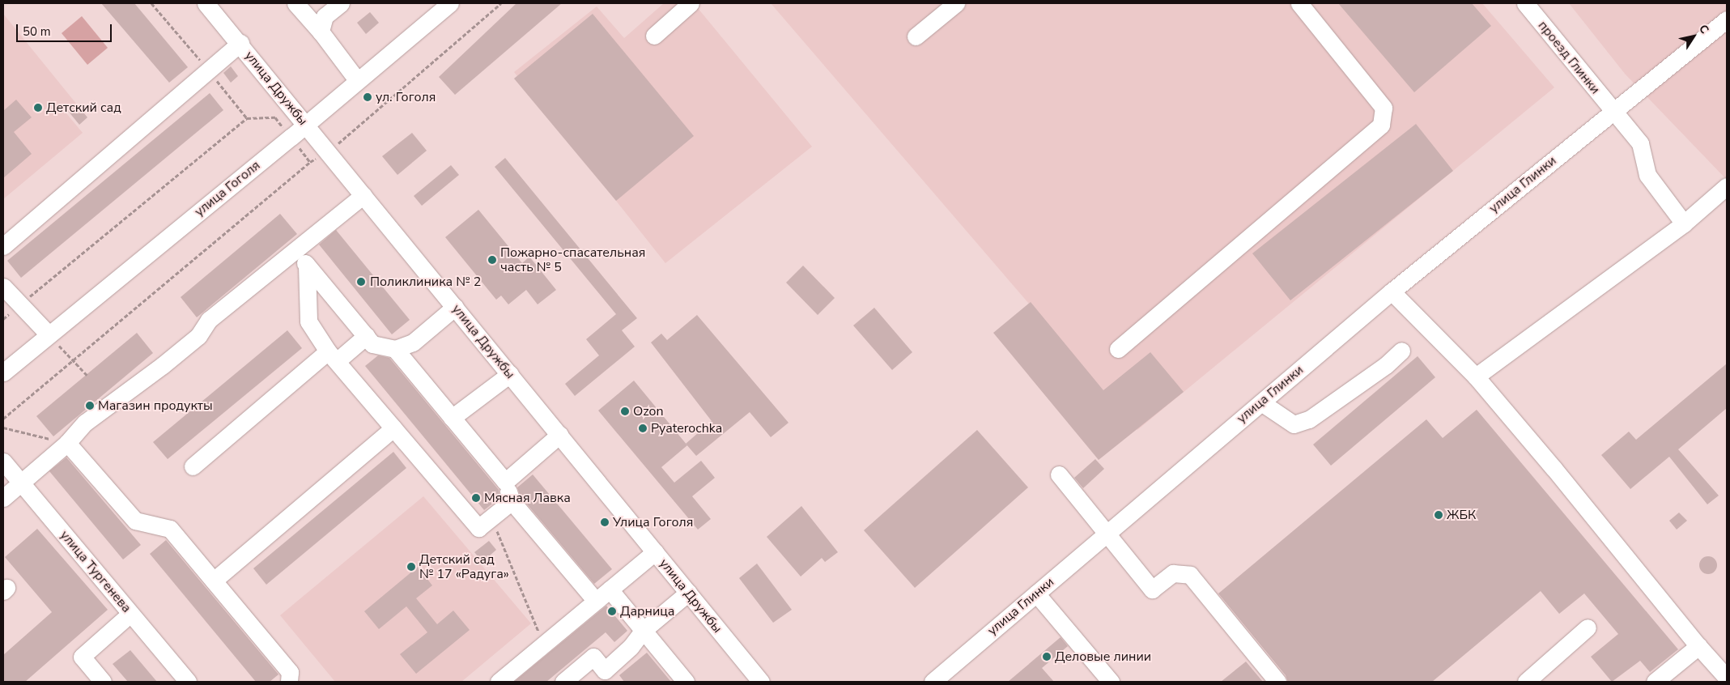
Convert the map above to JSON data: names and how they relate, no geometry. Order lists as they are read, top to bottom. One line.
{"streets":{"street":["проезд Глинки","улица Дружбы","улица Глинки","улица Гоголя","улица Тургенева"]},"crossings":[["проезд Глинки","улица Глинки"],["улица Дружбы","улица Гоголя"]],"places":["ул. Гоголя","Детский сад","Пожарно-спасательная часть № 5","Поликлиника № 2","Магазин продукты","Ozon","Pyaterochka","Мясная Лавка","ЖБК","Улица Гоголя","Детский сад № 17 «Радуга»","Дарница","Деловые линии"],"scale_bar":"50 m","north":"top right"}
